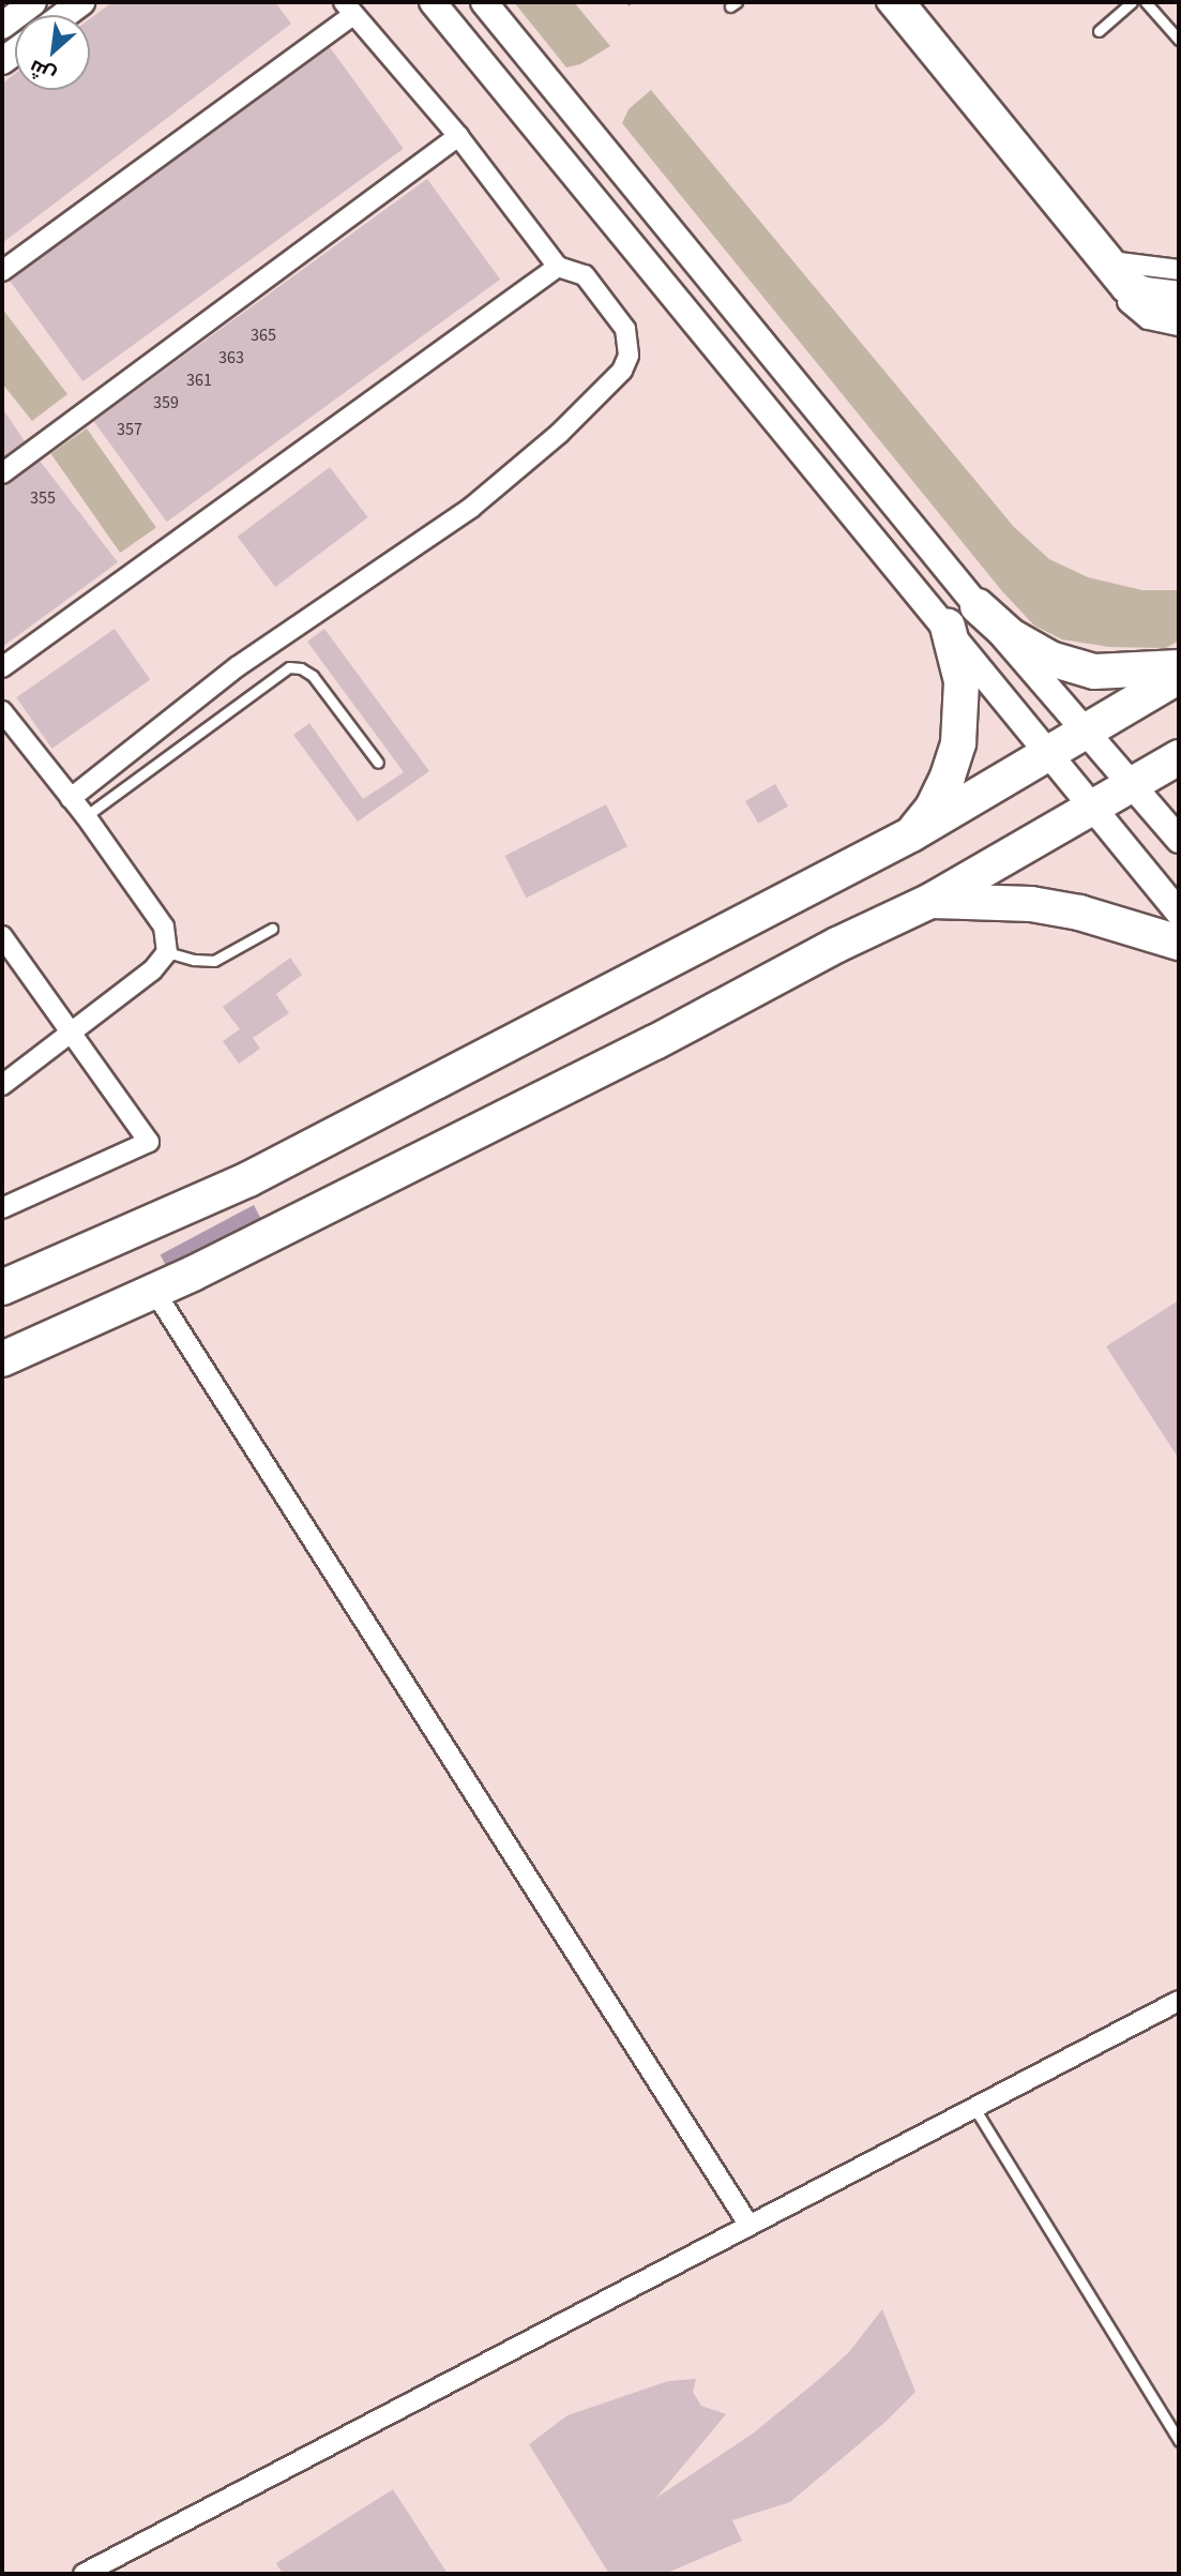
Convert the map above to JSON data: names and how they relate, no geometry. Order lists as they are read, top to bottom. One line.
{"house_numbers":["365","363","361","359","357","355"],"north":"bottom left"}
